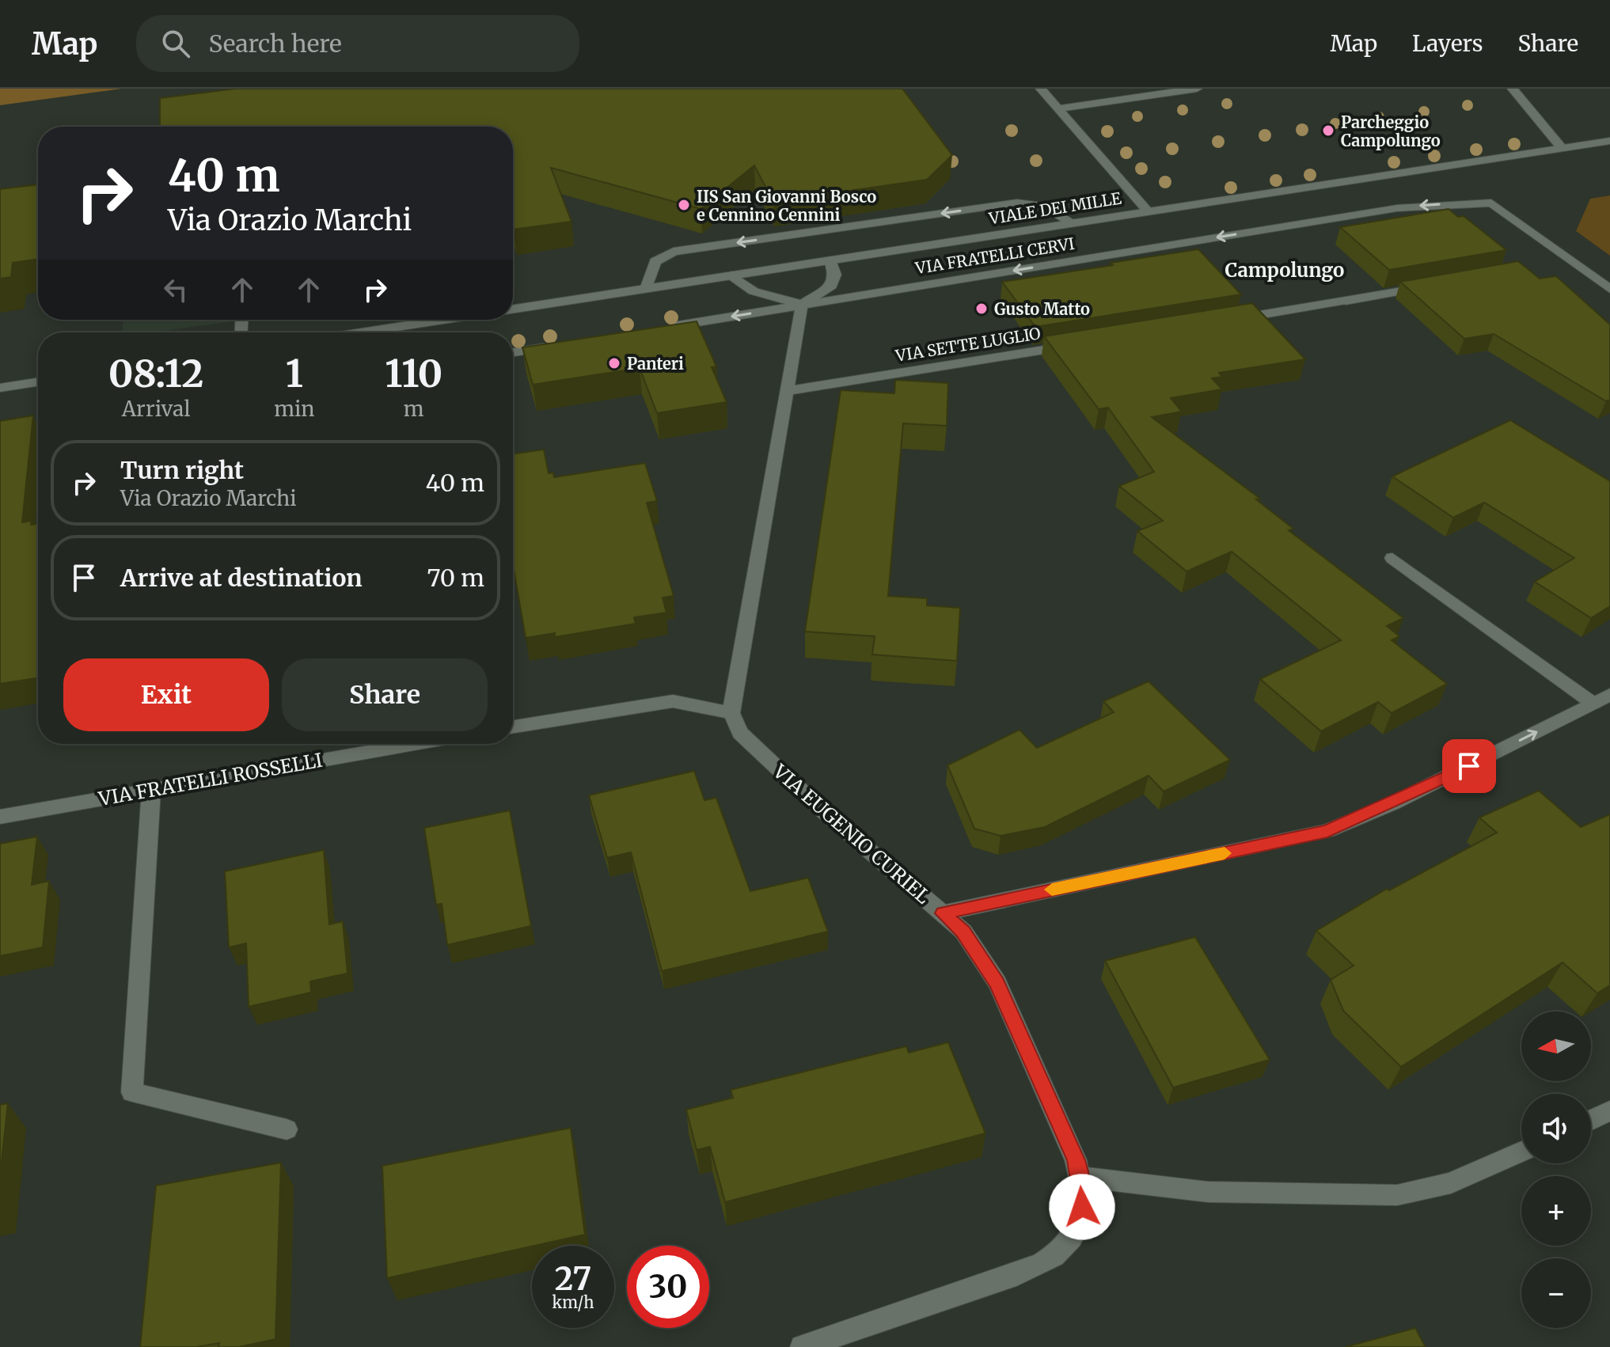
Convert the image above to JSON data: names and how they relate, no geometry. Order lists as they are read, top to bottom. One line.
{"streets":{"street":["VIALE DEI MILLE","VIA FRATELLI CERVI","VIA SETTE LUGLIO","VIA FRATELLI ROSSELLI","VIA EUGENIO CURIEL"]},"districts":["Campolungo"],"places":["Parcheggio Campolungo","IIS San Giovanni Bosco e Cennino Cennini","Gusto Matto","Panteri"],"north":"left","page":{"header":"Map","search":"Search here","nav":["Map","Layers","Share"],"turn":["40 m","Via Orazio Marchi"],"eta":["08:12","Arrival","1","min","110","m"],"list":[{"name":"Turn right","note":"Via Orazio Marchi","value":"40 m"},{"name":"Arrive at destination","value":"70 m"}],"buttons":["Exit","Share"],"map_buttons":["+","−"],"speed":"27 km/h","limit":"30"}}
